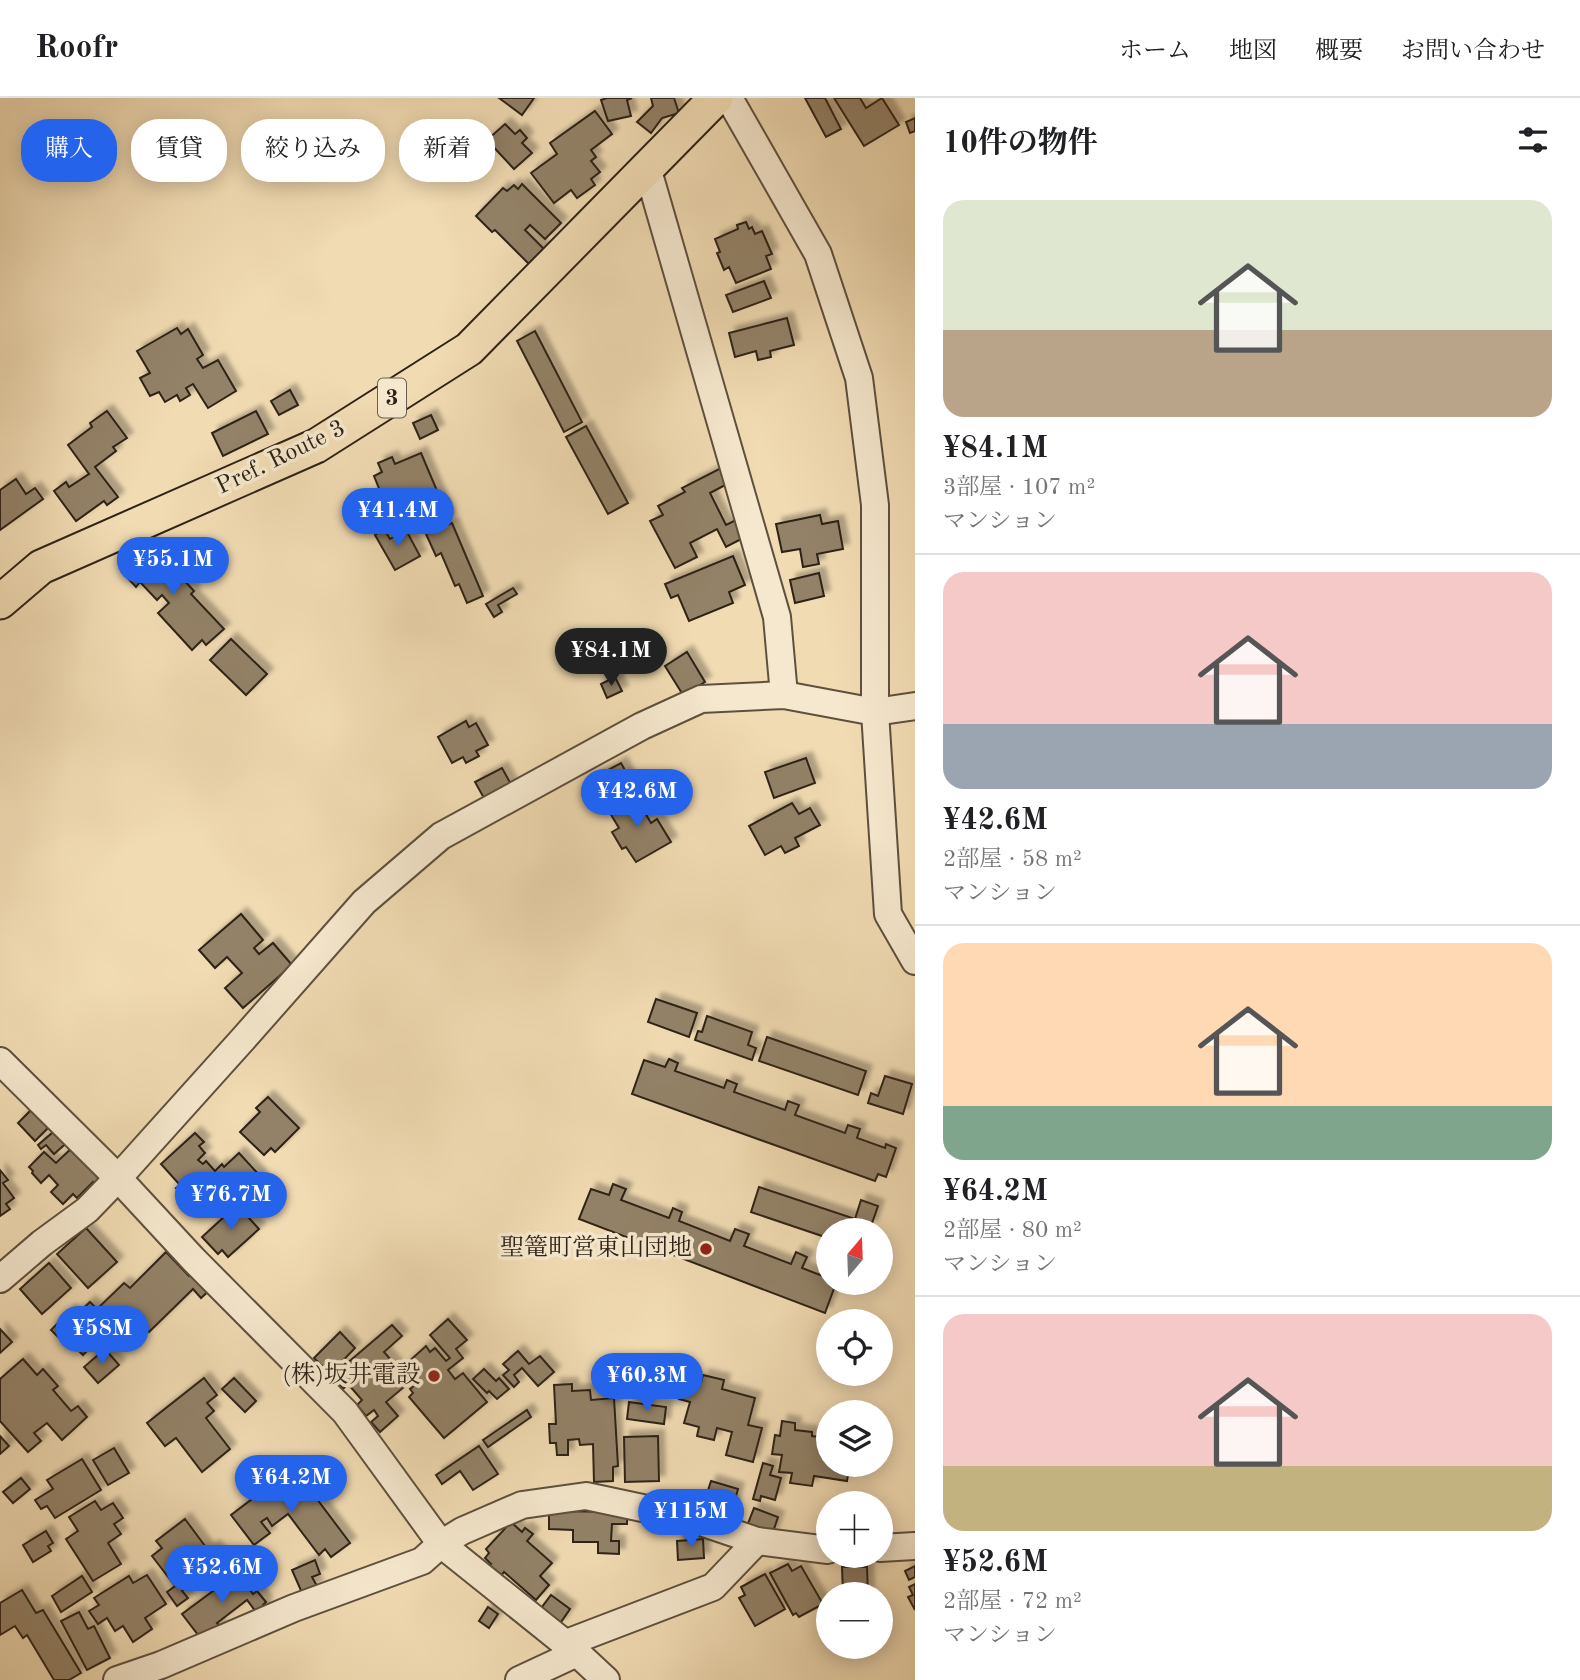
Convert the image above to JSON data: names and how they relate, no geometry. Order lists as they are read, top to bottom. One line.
{"streets":{"main road":["3","Pref. Route 3"]},"places":["聖篭町営東山団地","(株)坂井電設"],"north":"top","page":{"header":"Roofr","nav":["ホーム","地図","概要","お問い合わせ"],"heading":"10件の物件","chip":["購入","賃貸","絞り込み","新着"],"list":[{"name":"¥84.1M","note":"3部屋 · 107 m² · マンション"},{"name":"¥42.6M","note":"2部屋 · 58 m² · マンション"},{"name":"¥64.2M","note":"2部屋 · 80 m² · マンション"},{"name":"¥52.6M","note":"2部屋 · 72 m² · マンション"}],"price":["¥41.4M","¥55.1M","¥84.1M","¥42.6M","¥76.7M","¥58M","¥60.3M","¥64.2M","¥115M","¥52.6M"],"map_buttons":["+","−"]}}
